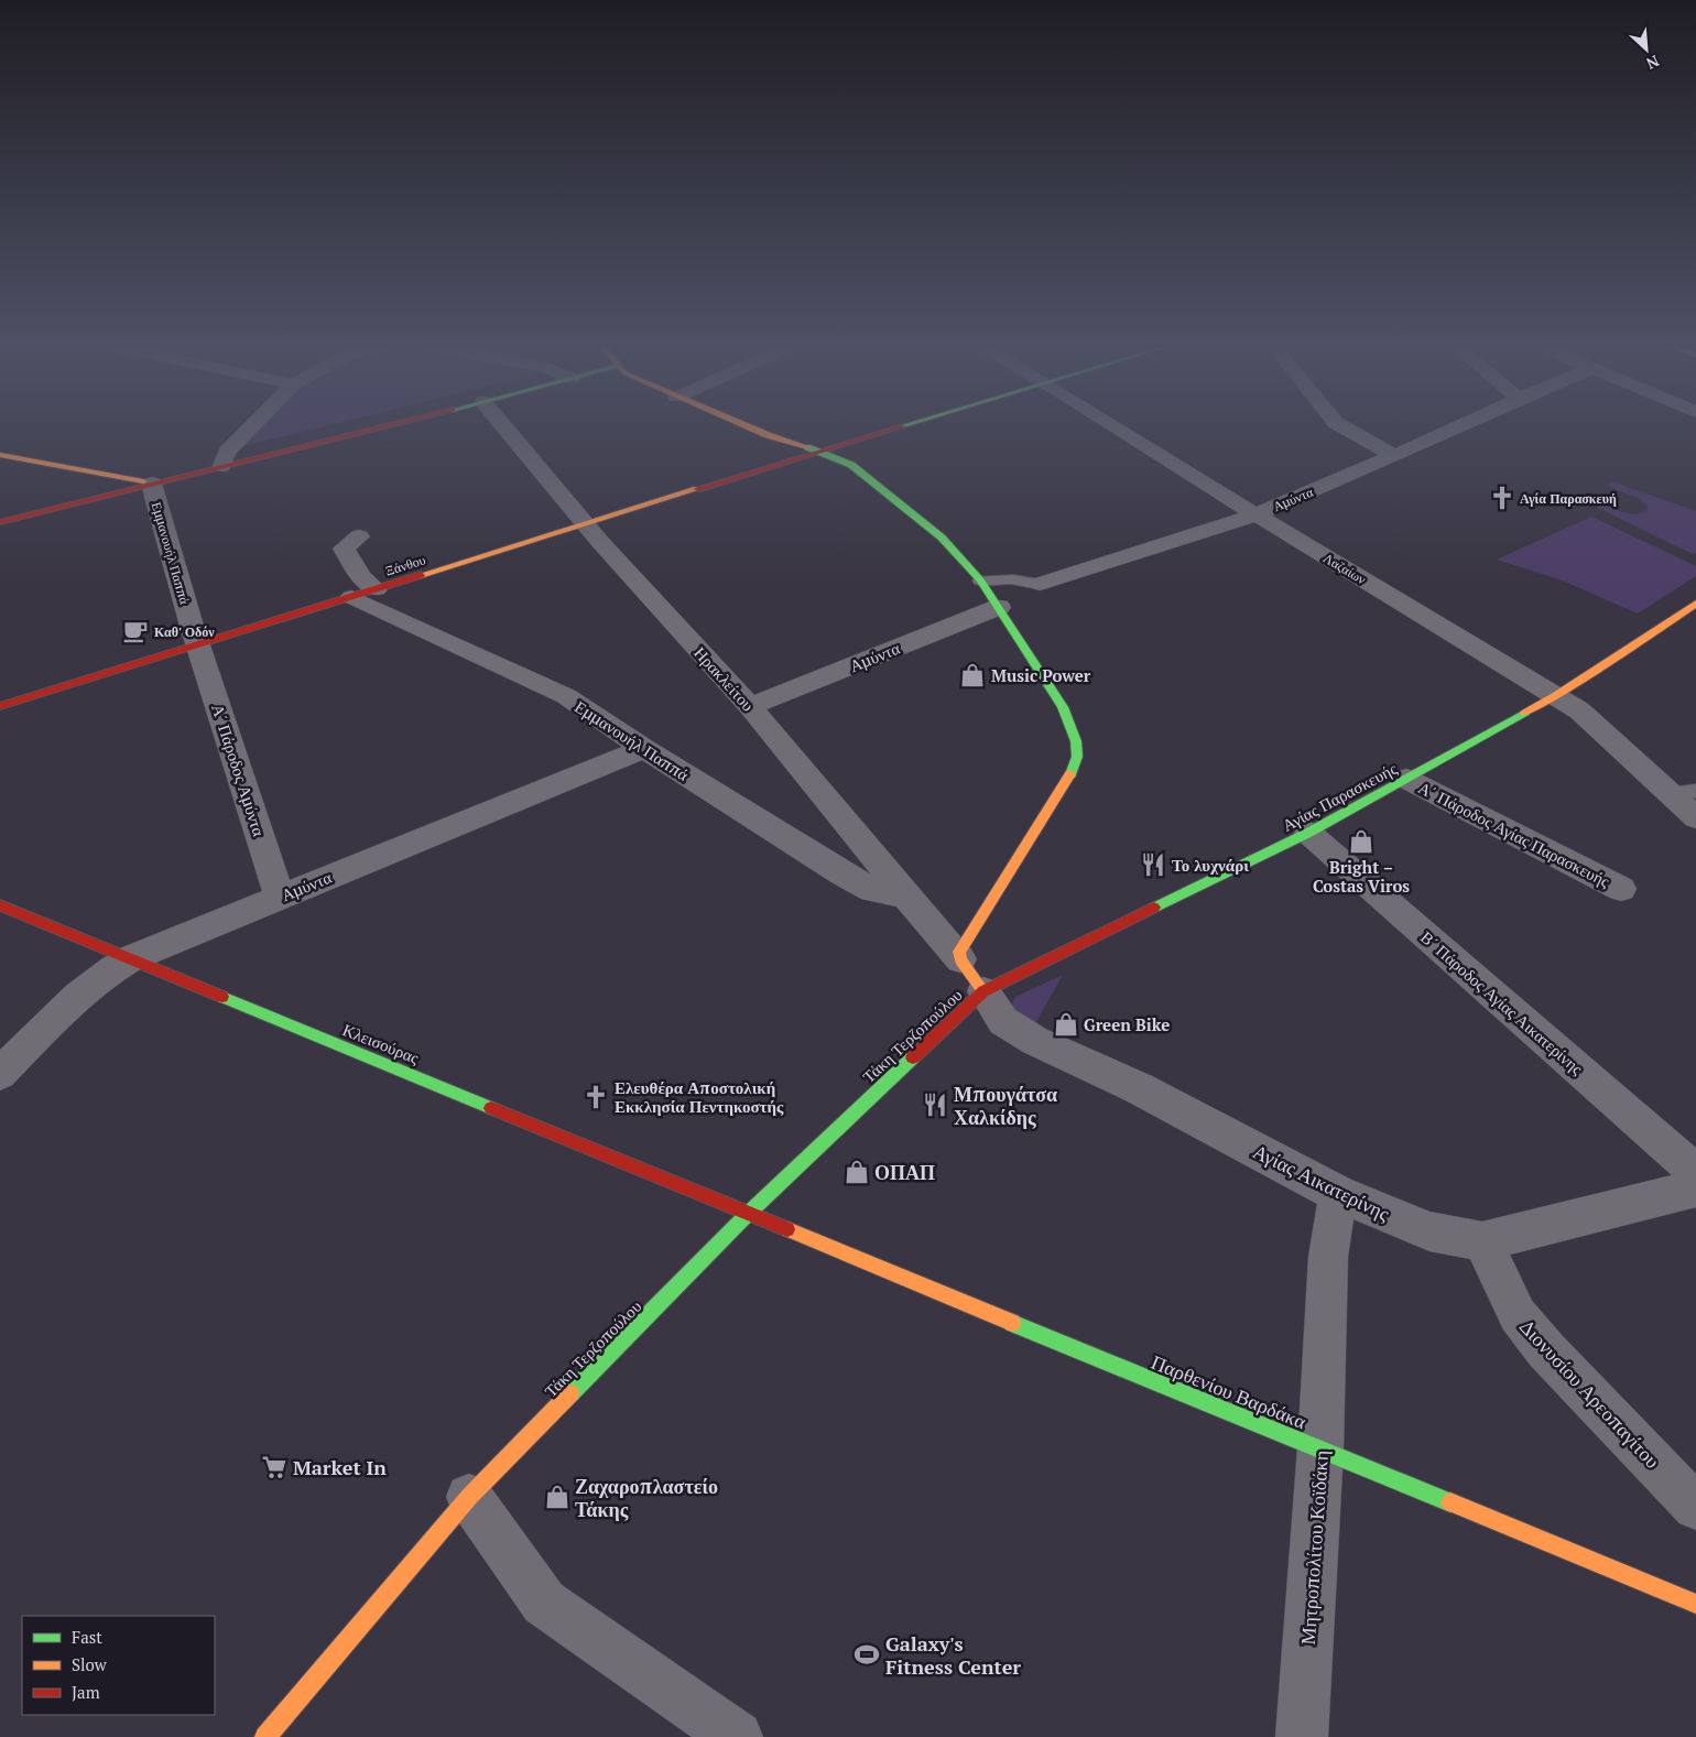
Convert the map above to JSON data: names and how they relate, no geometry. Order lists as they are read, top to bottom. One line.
{"streets":{"main road":["Εμμανουήλ Παππά","Ξάνθου","Αγίας Παρασκευής","Τάκη Τερζοπούλου","Κλεισούρας","Παρθενίου Βαρδάκα"],"street":["Αμύντα","Λαζαίων","Ηρακλείτου","Α΄ Πάροδος Αμύντα","Α΄ Πάροδος Αγίας Παρασκευής","Β΄ Πάροδος Αγίας Αικατερίνης","Αγίας Αικατερίνης","Διονυσίου Αρεοπαγίτου","Μητροπολίτου Κοϊδάκη"]},"crossings":[["Αμύντα","Εμμανουήλ Παππά"],["Αμύντα","Λαζαίων"],["Αμύντα","Ηρακλείτου"],["Αμύντα","Α΄ Πάροδος Αμύντα"],["Αμύντα","Κλεισούρας"],["Εμμανουήλ Παππά","Ξάνθου"],["Εμμανουήλ Παππά","Ηρακλείτου"],["Εμμανουήλ Παππά","Α΄ Πάροδος Αμύντα"],["Ξάνθου","Ηρακλείτου"],["Ξάνθου","Α΄ Πάροδος Αμύντα"],["Λαζαίων","Αγίας Παρασκευής"],["Ηρακλείτου","Τάκη Τερζοπούλου"],["Αγίας Παρασκευής","Α΄ Πάροδος Αγίας Παρασκευής"],["Αγίας Παρασκευής","Β΄ Πάροδος Αγίας Αικατερίνης"],["Αγίας Παρασκευής","Τάκη Τερζοπούλου"],["Αγίας Παρασκευής","Αγίας Αικατερίνης"],["Τάκη Τερζοπούλου","Κλεισούρας"],["Τάκη Τερζοπούλου","Αγίας Αικατερίνης"],["Τάκη Τερζοπούλου","Παρθενίου Βαρδάκα"],["Κλεισούρας","Παρθενίου Βαρδάκα"],["Αγίας Αικατερίνης","Διονυσίου Αρεοπαγίτου"],["Αγίας Αικατερίνης","Μητροπολίτου Κοϊδάκη"],["Παρθενίου Βαρδάκα","Μητροπολίτου Κοϊδάκη"]],"places":{"church":["Αγία Παρασκευή","Ελευθέρα Αποστολική Εκκλησία Πεντηκοστής"],"cafe":["Καθ' Οδόν"],"shop":["Music Power","Bright – Costas Viros","Green Bike","ΟΠΑΠ","Ζαχαροπλαστείο Τάκης"],"restaurant":["Το λυχνάρι","Μπουγάτσα Χαλκίδης"],"supermarket":["Market In"],"sports":["Galaxy's Fitness Center"]},"legend":["Fast","Slow","Jam"],"north":"bottom right"}
